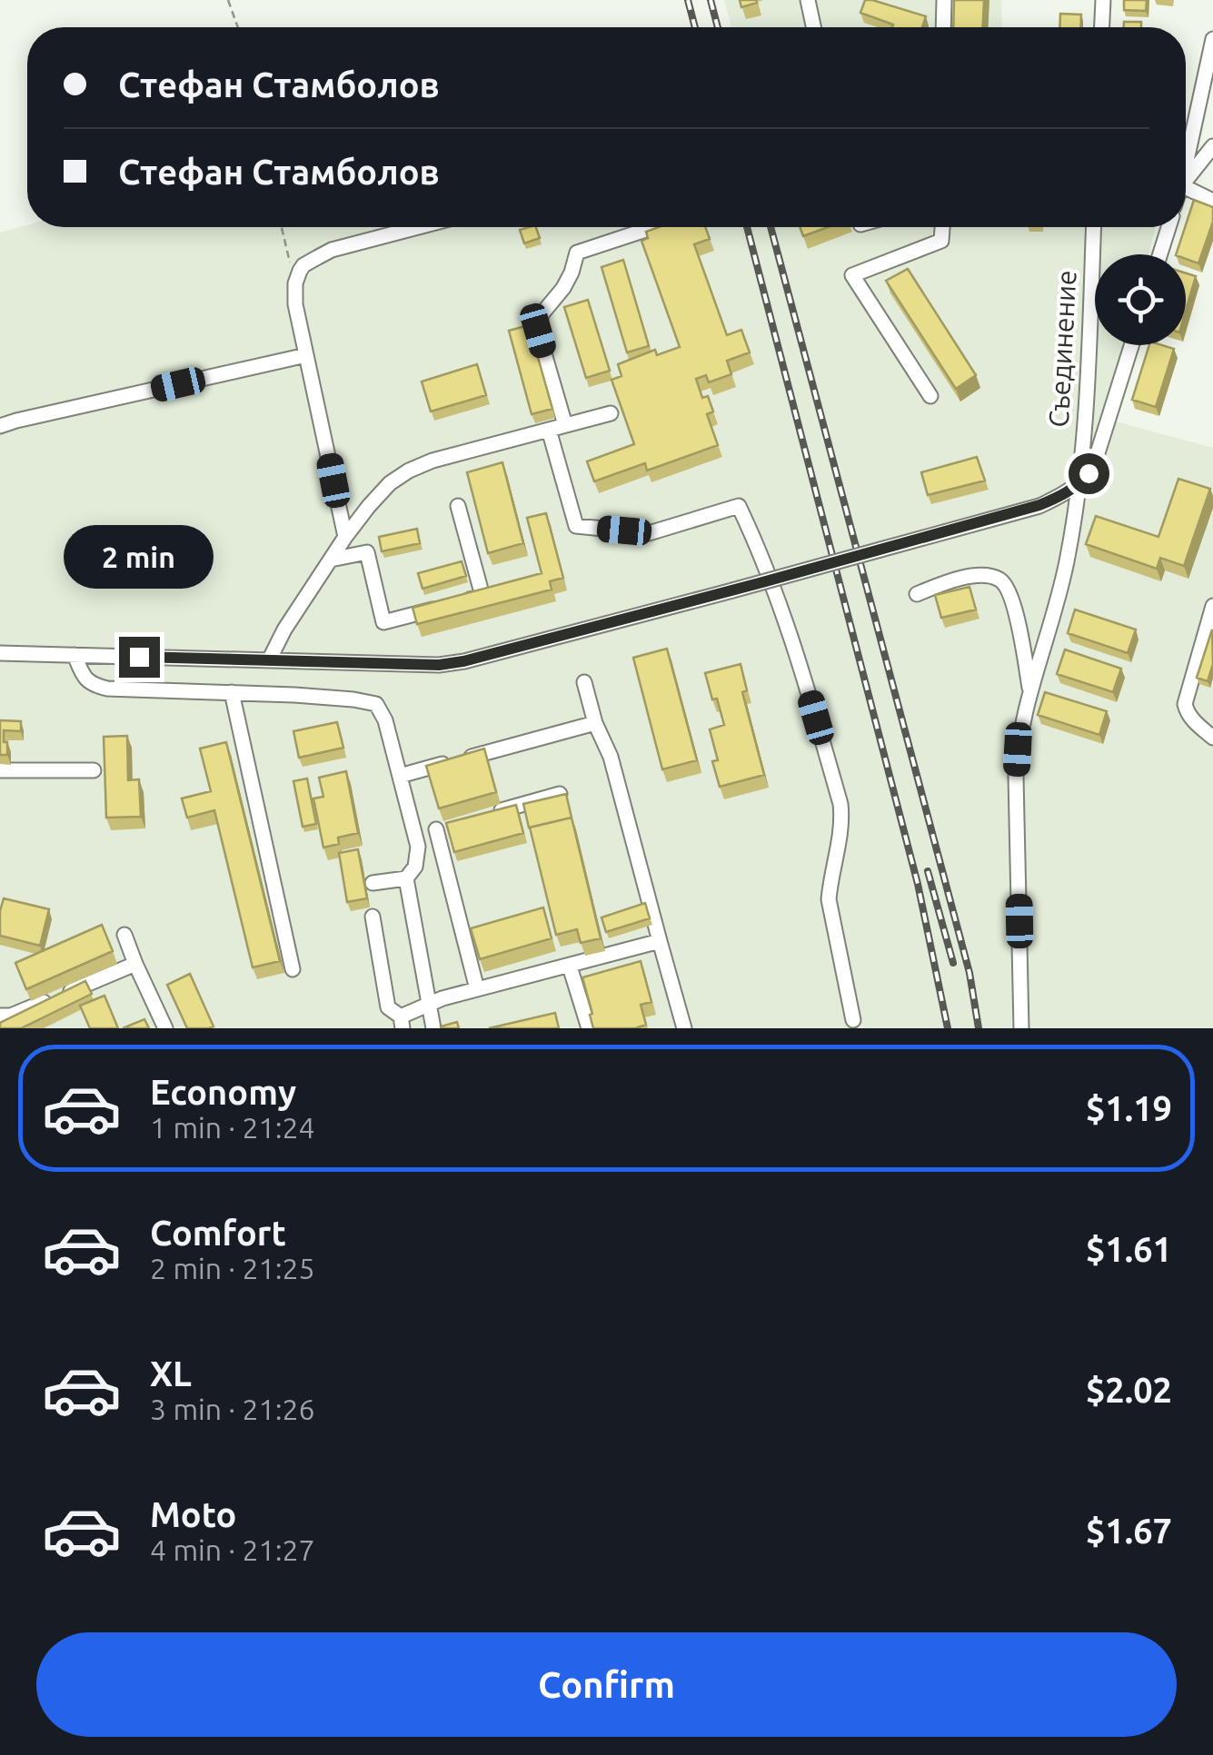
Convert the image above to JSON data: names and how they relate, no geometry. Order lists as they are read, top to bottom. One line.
{"streets":{"street":["Съединение"]},"page":{"banner":["Стефан Стамболов","Стефан Стамболов"],"bubble":"2 min","list":[{"name":"Economy","note":"1 min · 21:24","value":"$1.19"},{"name":"Comfort","note":"2 min · 21:25","value":"$1.61"},{"name":"XL","note":"3 min · 21:26","value":"$2.02"},{"name":"Moto","note":"4 min · 21:27","value":"$1.67"}],"buttons":"Confirm"}}
